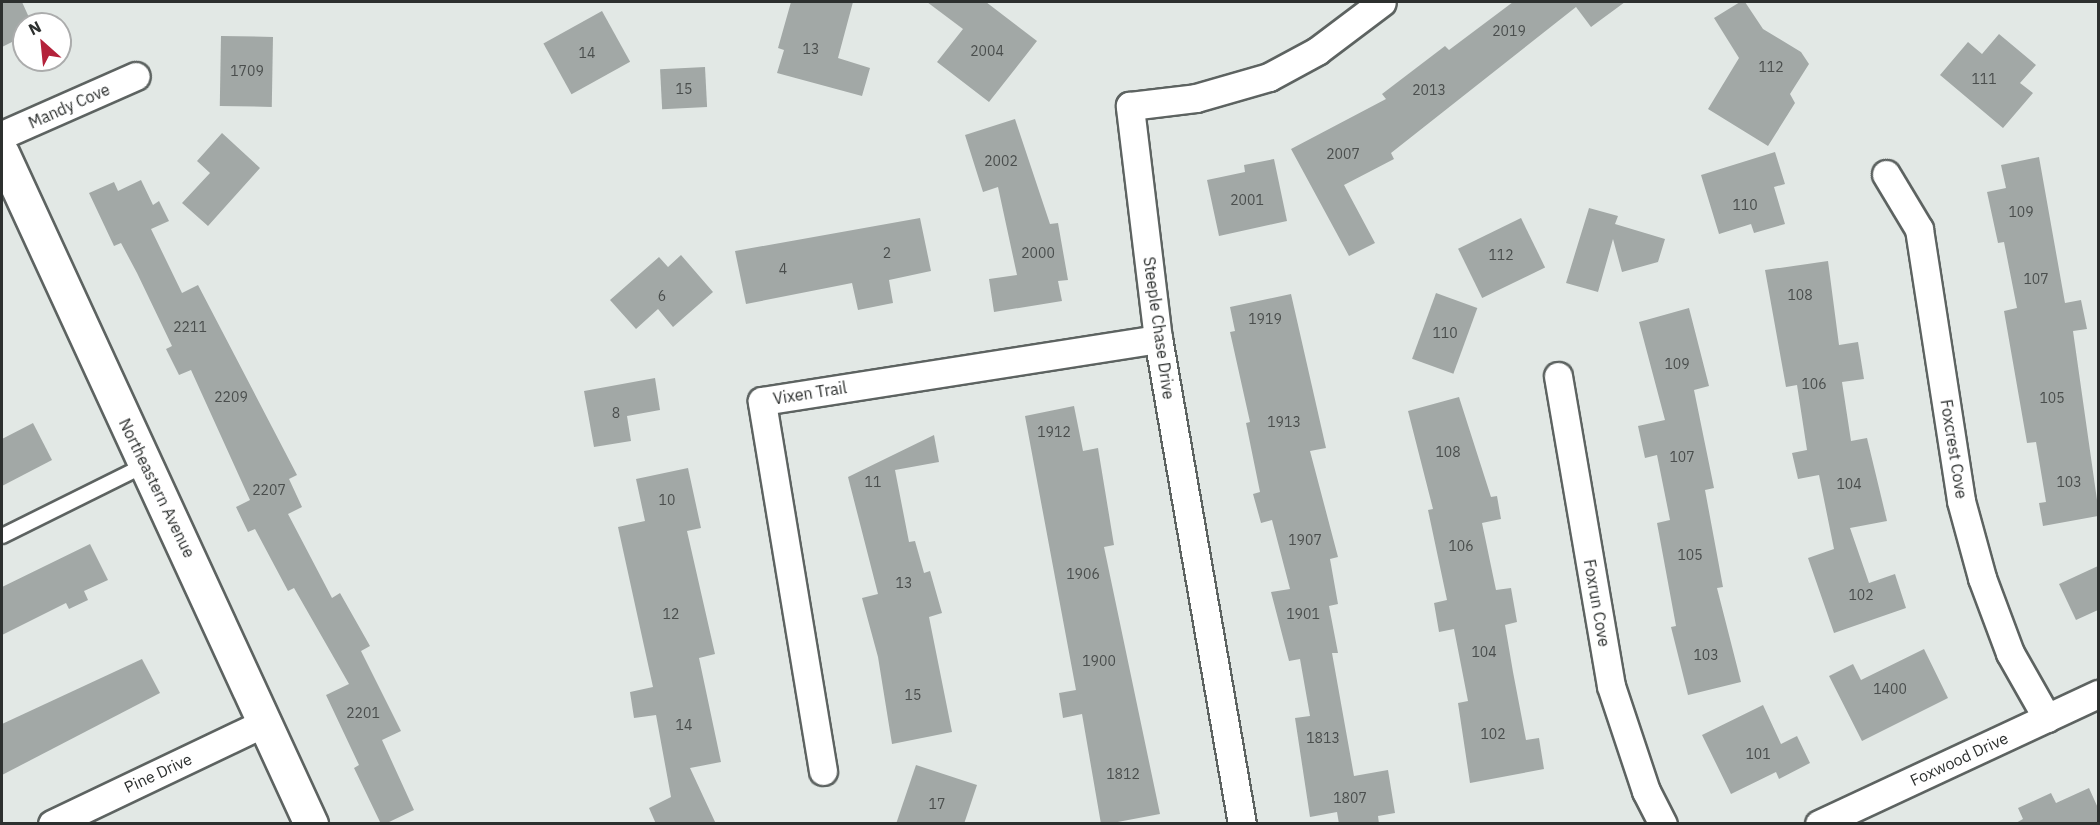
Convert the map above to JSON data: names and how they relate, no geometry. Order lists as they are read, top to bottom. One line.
{"streets":{"street":["Mandy Cove","Steeple Chase Drive","Vixen Trail","Foxcrest Cove","Northeastern Avenue","Foxrun Cove","Foxwood Drive","Pine Drive"]},"crossings":[["Steeple Chase Drive","Vixen Trail"],["Foxcrest Cove","Foxwood Drive"],["Northeastern Avenue","Pine Drive"]],"house_numbers":["2019","13","2004","14","112","1709","111","15","2013","2007","2002","2001","110","109","2","2000","112","4","107","108","6","1919","2211","110","109","106","2209","105","8","1913","1912","108","107","11","103","104","2207","10","1907","106","105","1906","13","102","12","1901","104","103","1900","1400","15","2201","14","102","1813","101","1812","1807","17"],"north":"top left"}
